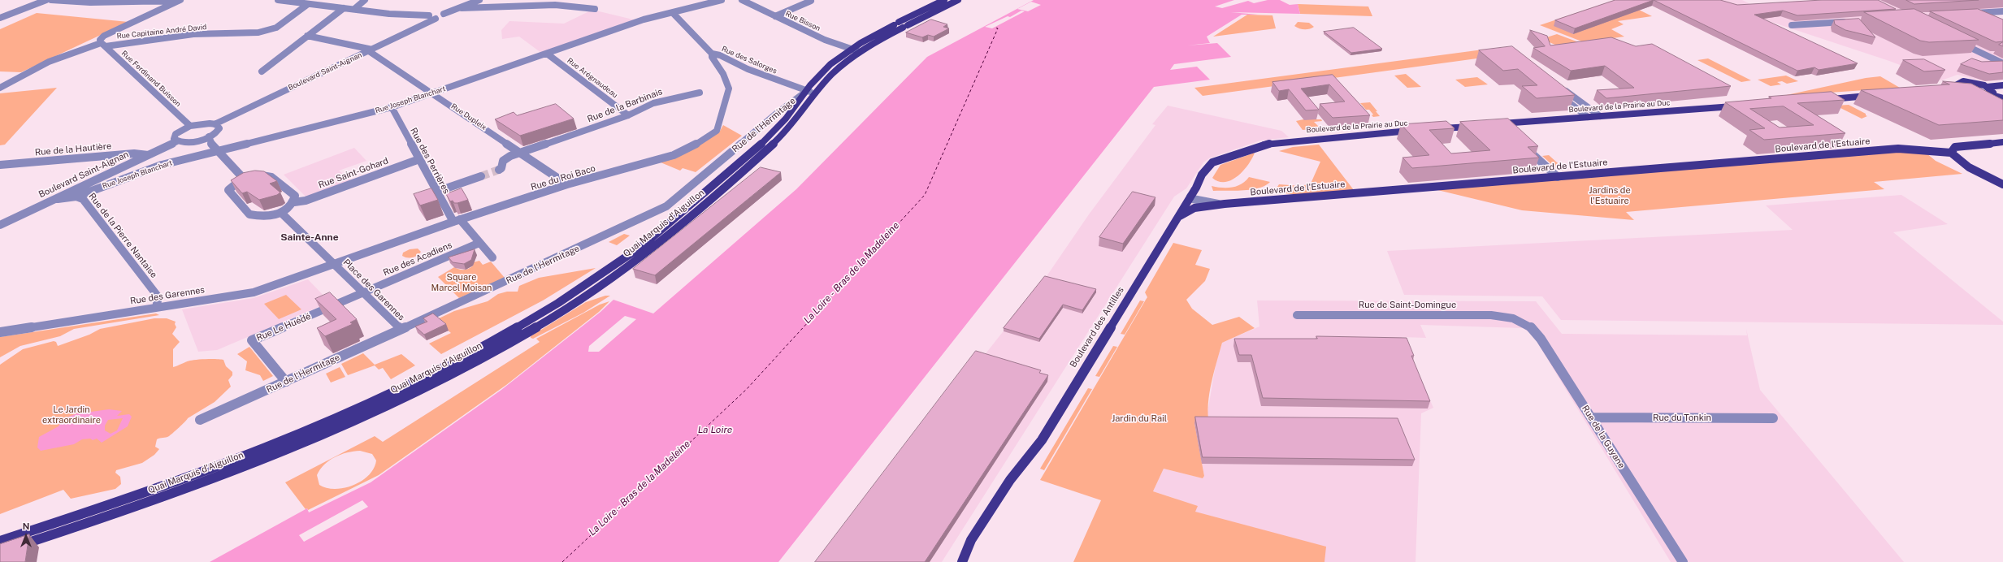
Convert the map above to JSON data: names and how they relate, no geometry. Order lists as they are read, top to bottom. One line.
{"streets":{"main road":["Boulevard de la Prairie au Duc","Boulevard de l'Estuaire","Quai Marquis d'Aiguillon","Boulevard des Antilles"],"street":["Rue Bisson","Rue Capitaine André David","Rue des Salorges","Boulevard Saint-Aignan","Rue Arégnaudeau","Rue Ferdinand Buisson","Rue Joseph Blanchart","Rue de la Barbinais","Rue Dupleix","Rue de l'Hermitage","Rue de la Hautière","Rue des Perrières","Rue Saint-Gohard","Rue du Roi Baco","Rue de la Pierre Nantaise","Rue des Acadiens","Place des Garennes","Rue des Garennes","Rue de Saint-Domingue","Rue Le Huédé","Rue du Tonkin","Rue de la Guyane"]},"crossings":[["Rue Bisson","Quai Marquis d'Aiguillon"],["Rue Capitaine André David","Rue Ferdinand Buisson"],["Rue des Salorges","Rue Joseph Blanchart"],["Rue des Salorges","Rue de l'Hermitage"],["Rue des Salorges","Rue du Roi Baco"],["Rue des Salorges","Quai Marquis d'Aiguillon"],["Boulevard Saint-Aignan","Rue Joseph Blanchart"],["Boulevard Saint-Aignan","Rue Dupleix"],["Boulevard Saint-Aignan","Rue de la Hautière"],["Rue Arégnaudeau","Rue Joseph Blanchart"],["Rue Arégnaudeau","Rue de la Barbinais"],["Rue Joseph Blanchart","Rue Dupleix"],["Rue Joseph Blanchart","Rue des Perrières"],["Rue Joseph Blanchart","Rue de la Pierre Nantaise"],["Rue de la Barbinais","Rue Dupleix"],["Boulevard de la Prairie au Duc","Boulevard des Antilles"],["Rue Dupleix","Rue du Roi Baco"],["Rue de l'Hermitage","Quai Marquis d'Aiguillon"],["Rue de l'Hermitage","Place des Garennes"],["Rue de l'Hermitage","Rue Le Huédé"],["Boulevard de l'Estuaire","Boulevard des Antilles"],["Rue des Perrières","Rue Saint-Gohard"],["Rue des Perrières","Rue du Roi Baco"],["Rue des Perrières","Rue des Acadiens"],["Rue du Roi Baco","Place des Garennes"],["Rue du Roi Baco","Rue des Garennes"],["Rue de la Pierre Nantaise","Rue des Garennes"],["Rue des Acadiens","Place des Garennes"],["Rue des Acadiens","Rue Le Huédé"],["Place des Garennes","Rue des Garennes"],["Place des Garennes","Rue Le Huédé"],["Rue de Saint-Domingue","Rue de la Guyane"],["Rue du Tonkin","Rue de la Guyane"]],"districts":["Sainte-Anne"],"water":["La Loire - Bras de la Madeleine","La Loire"],"parks":["Jardins de l'Estuaire","Square Marcel Moisan","Le Jardin extraordinaire","Jardin du Rail"],"north":"top"}
